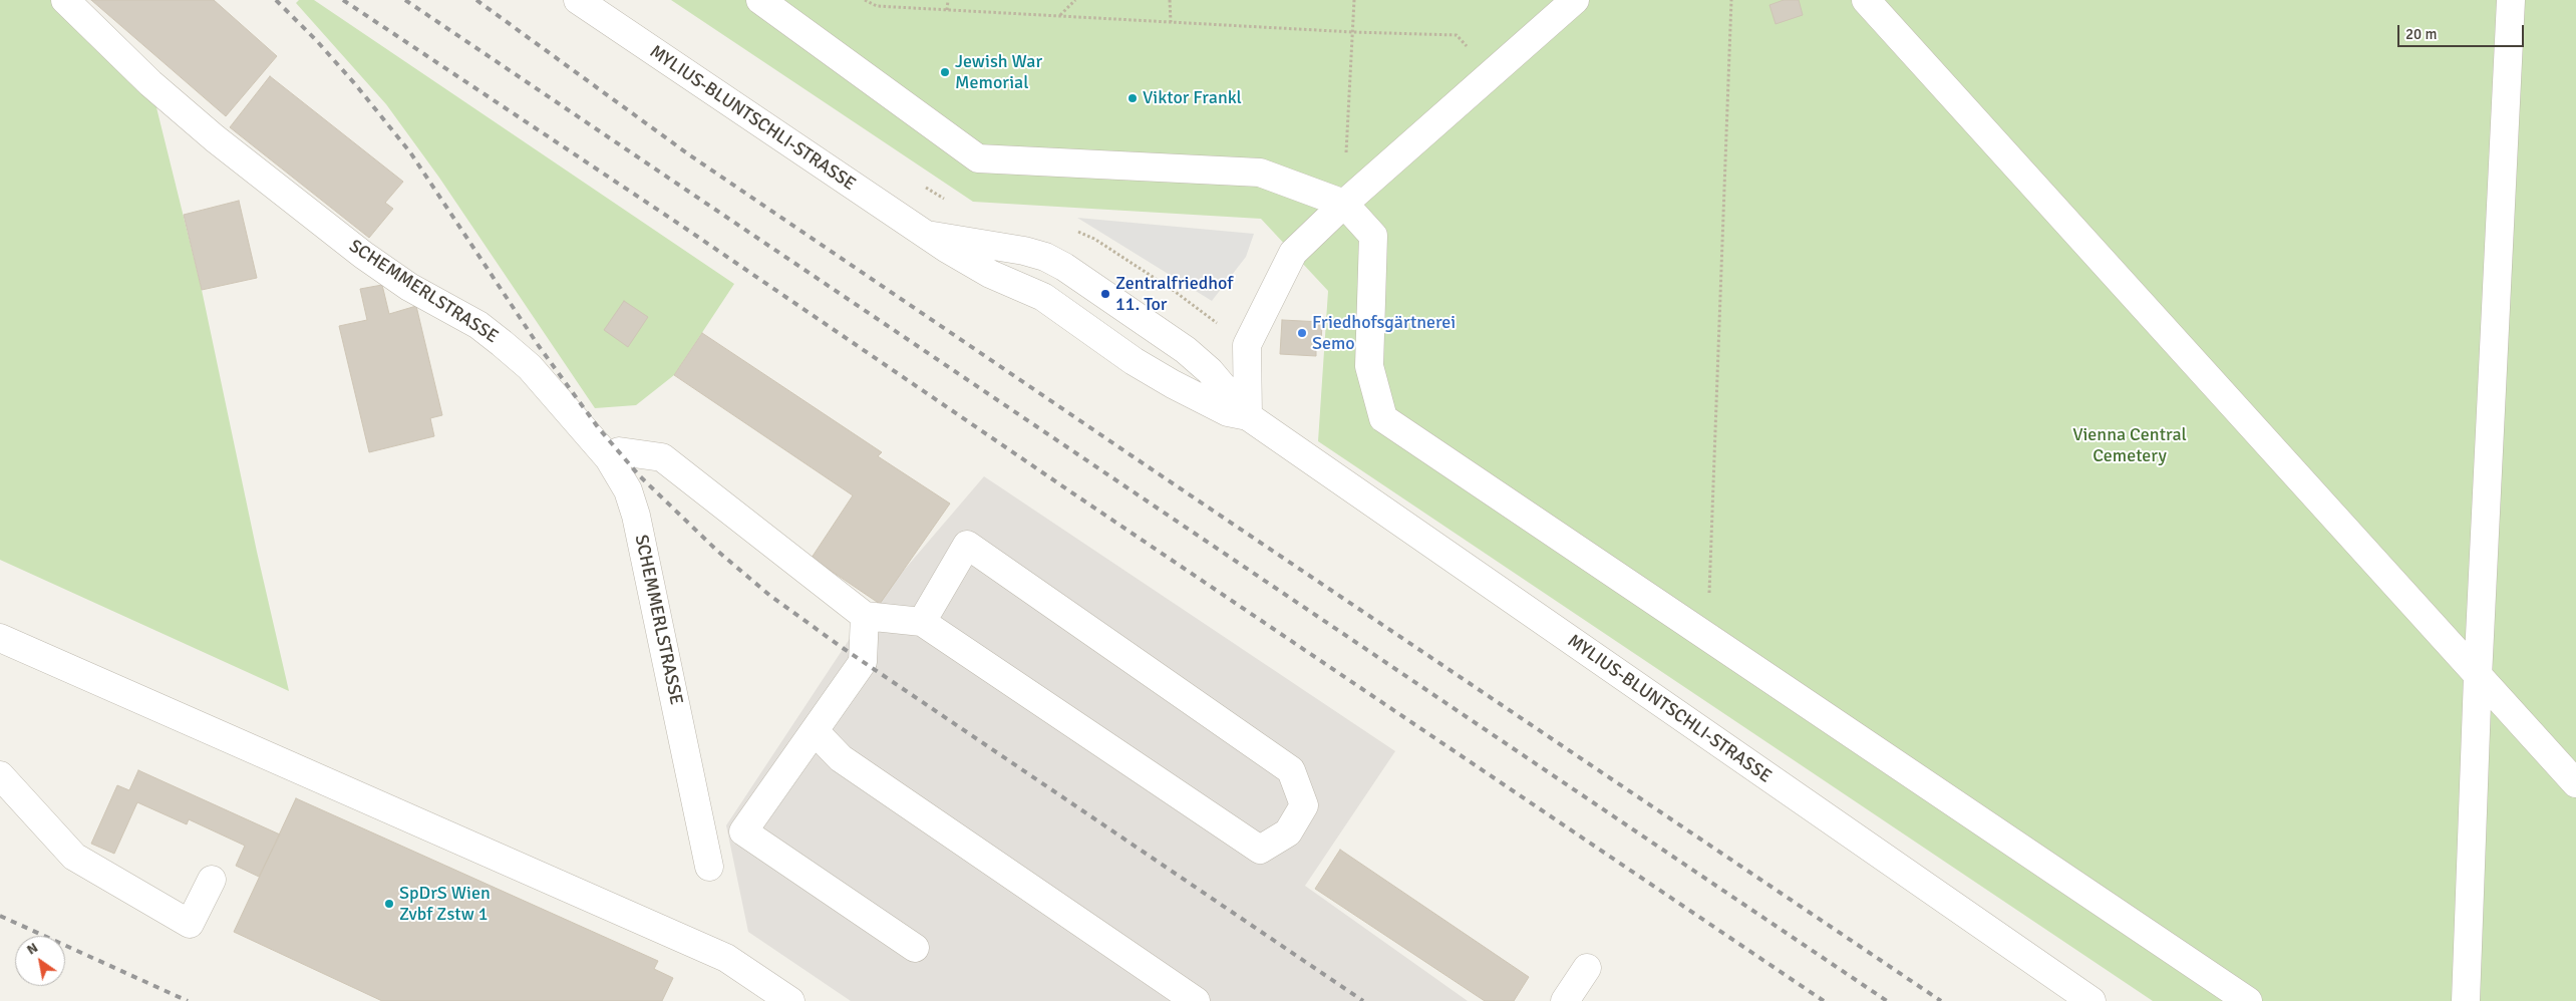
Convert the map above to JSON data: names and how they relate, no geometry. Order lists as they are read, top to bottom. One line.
{"streets":{"street":["MYLIUS-BLUNTSCHLI-STRASSE","SCHEMMERLSTRASSE"]},"parks":["Vienna Central Cemetery"],"places":["Jewish War Memorial","Viktor Frankl","Zentralfriedhof 11. Tor","Friedhofsgärtnerei Semo","SpDrS Wien Zvbf Zstw 1"],"scale_bar":"20 m","north":"top left"}
